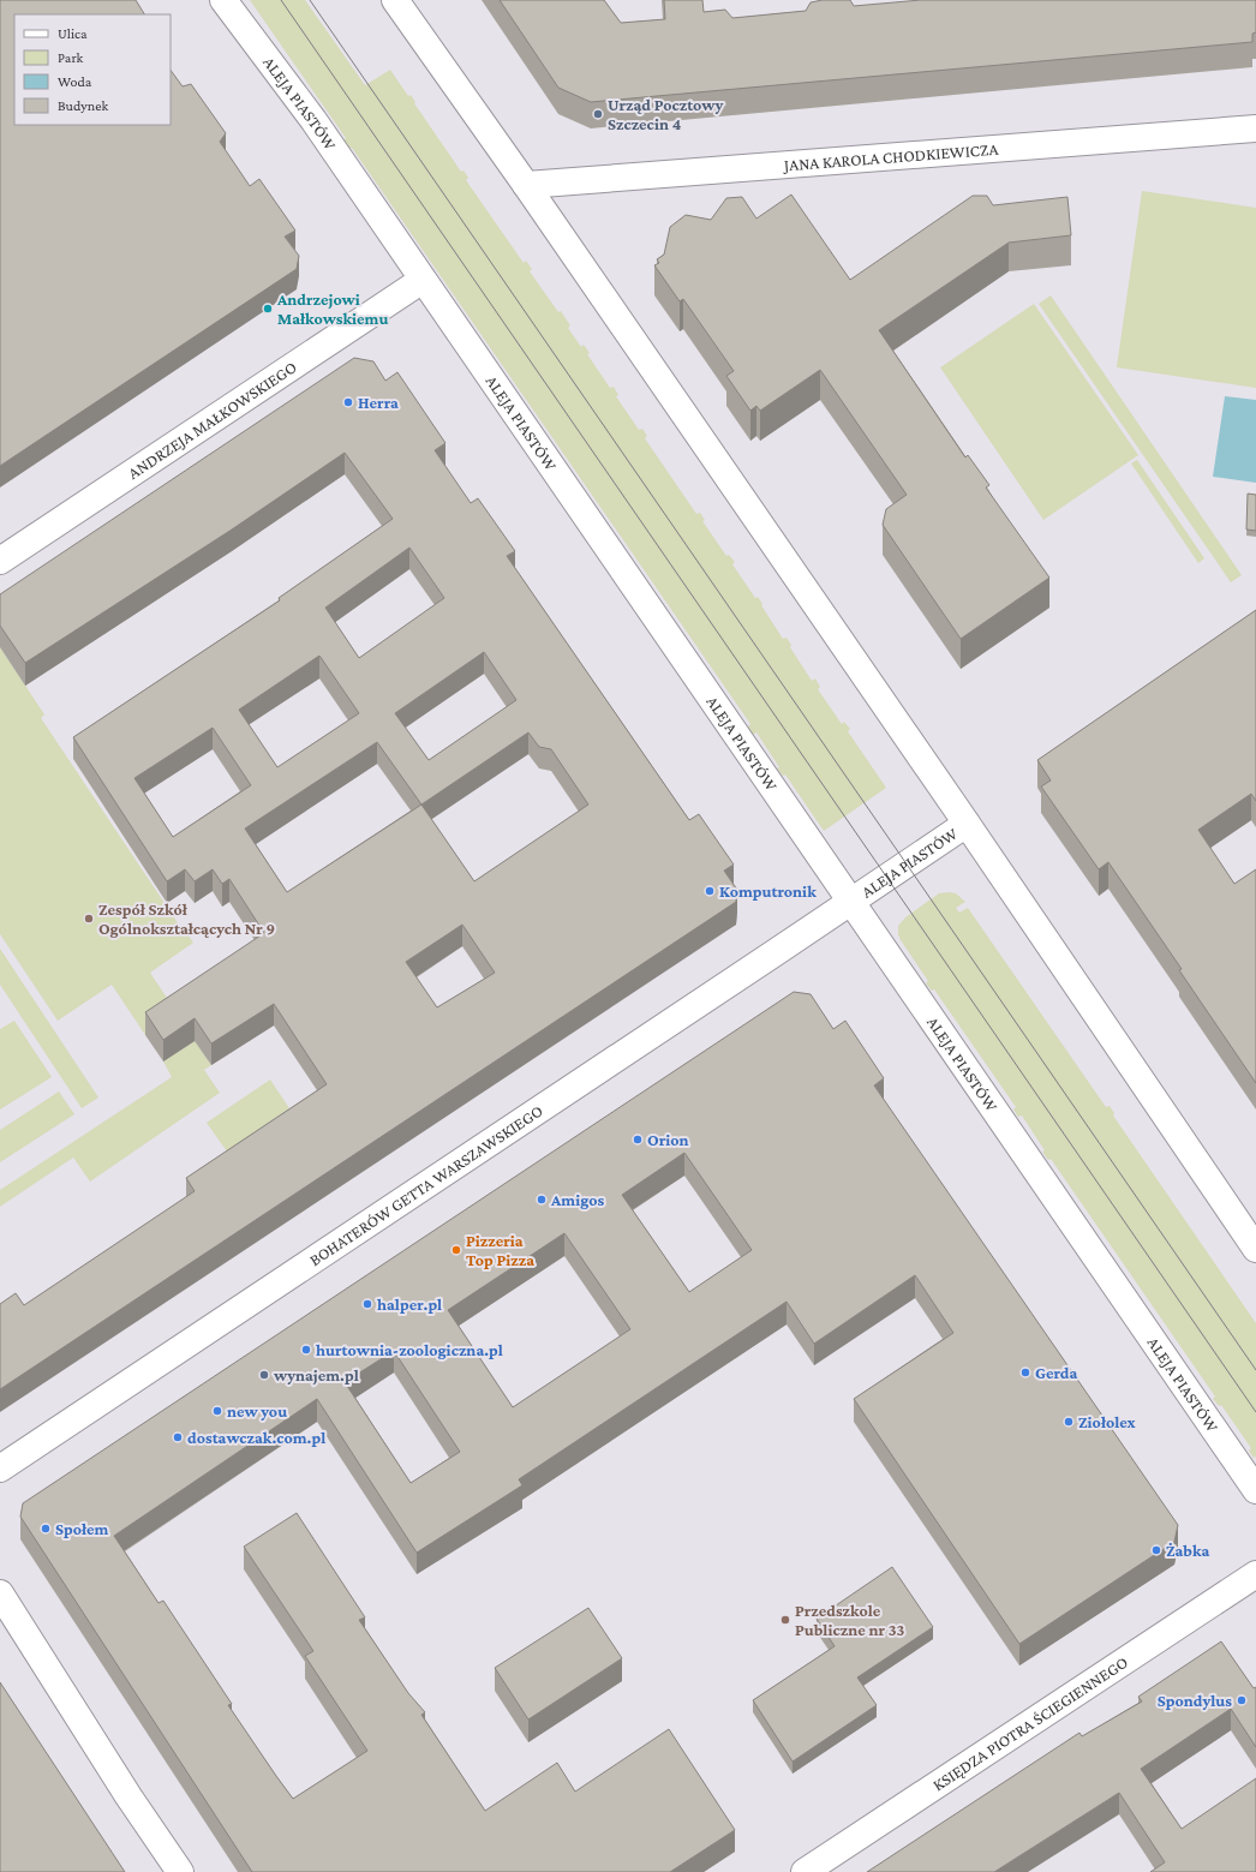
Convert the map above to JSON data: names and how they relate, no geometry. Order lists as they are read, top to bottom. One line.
{"streets":{"street":["ALEJA PIASTÓW","JANA KAROLA CHODKIEWICZA","ANDRZEJA MAŁKOWSKIEGO","BOHATERÓW GETTA WARSZAWSKIEGO","KSIĘDZA PIOTRA ŚCIEGIENNEGO"]},"crossings":[["ALEJA PIASTÓW","JANA KAROLA CHODKIEWICZA"],["ALEJA PIASTÓW","ANDRZEJA MAŁKOWSKIEGO"],["ALEJA PIASTÓW","BOHATERÓW GETTA WARSZAWSKIEGO"]],"places":["Urząd Pocztowy Szczecin 4","Andrzejowi Małkowskiemu","Herra","Komputronik","Zespół Szkół Ogólnokształcących Nr 9","Orion","Amigos","Pizzeria Top Pizza","halper.pl","hurtownia-zoologiczna.pl","Gerda","wynajem.pl","new you","Ziołolex","dostawczak.com.pl","Społem","Żabka","Przedszkole Publiczne nr 33","Spondylus"],"legend":["Ulica","Park","Woda","Budynek"]}
